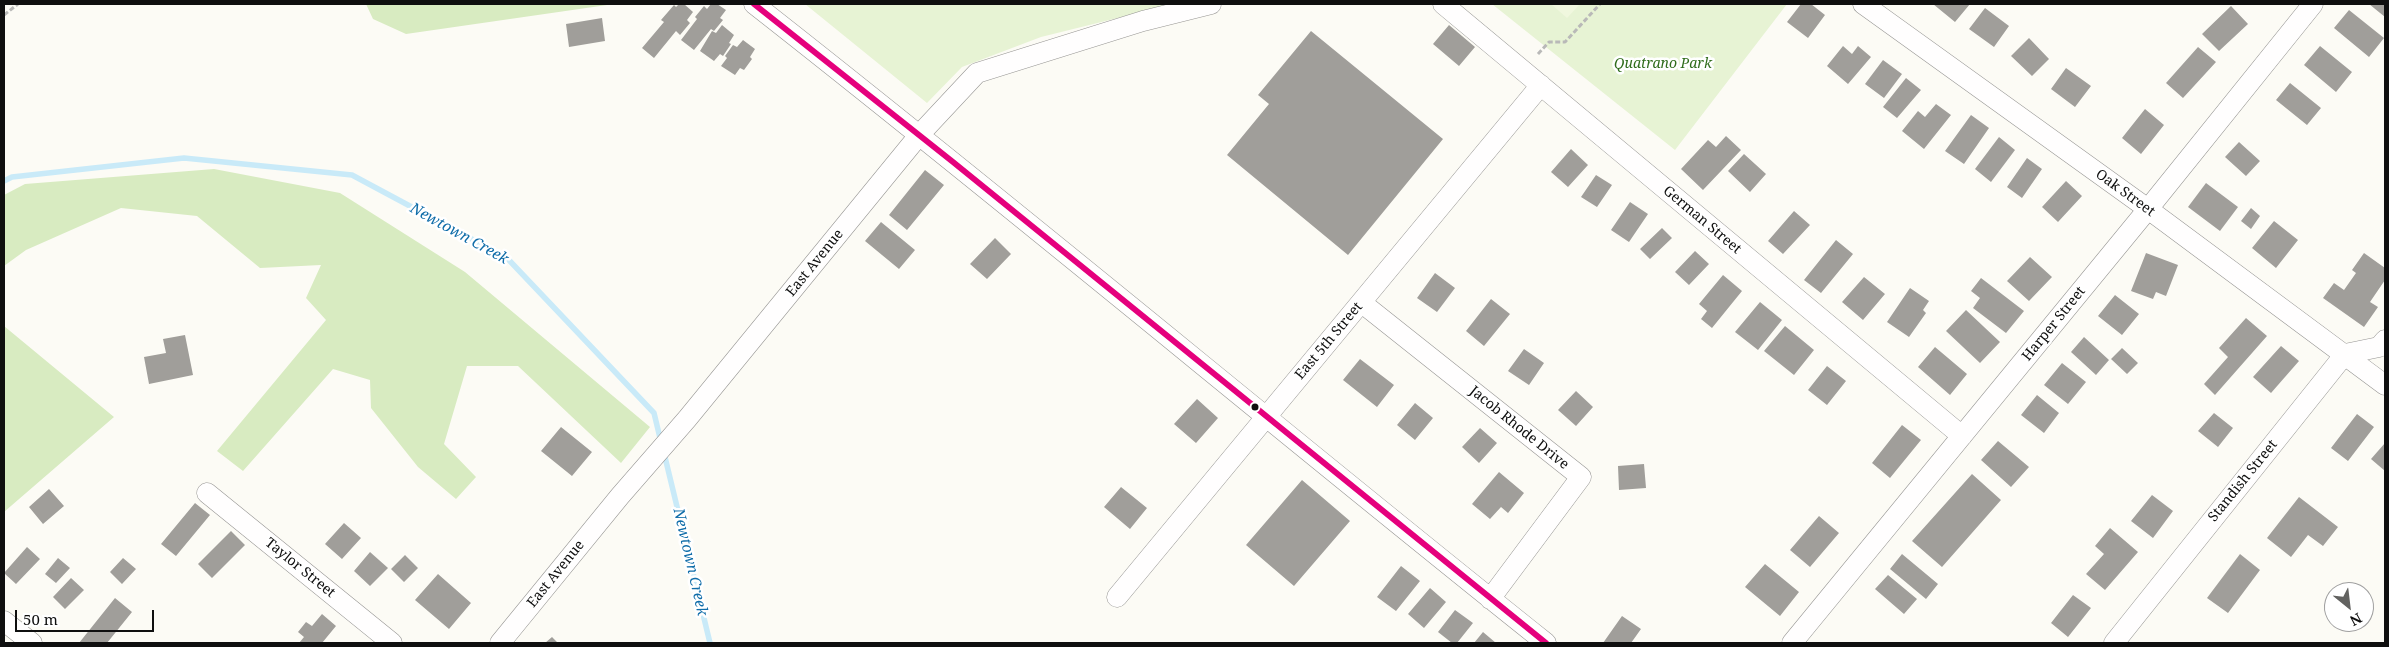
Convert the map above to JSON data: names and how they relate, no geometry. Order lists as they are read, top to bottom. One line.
{"streets":{"street":["Oak Street","German Street","East Avenue","Harper Street","East 5th Street","Jacob Rhode Drive","Standish Street","Taylor Street"]},"crossings":[["Oak Street","Harper Street"],["Oak Street","Standish Street"],["German Street","Harper Street"],["German Street","East 5th Street"],["East 5th Street","Jacob Rhode Drive"]],"water":["Newtown Creek"],"parks":["Quatrano Park"],"scale_bar":"50 m","north":"bottom right"}
